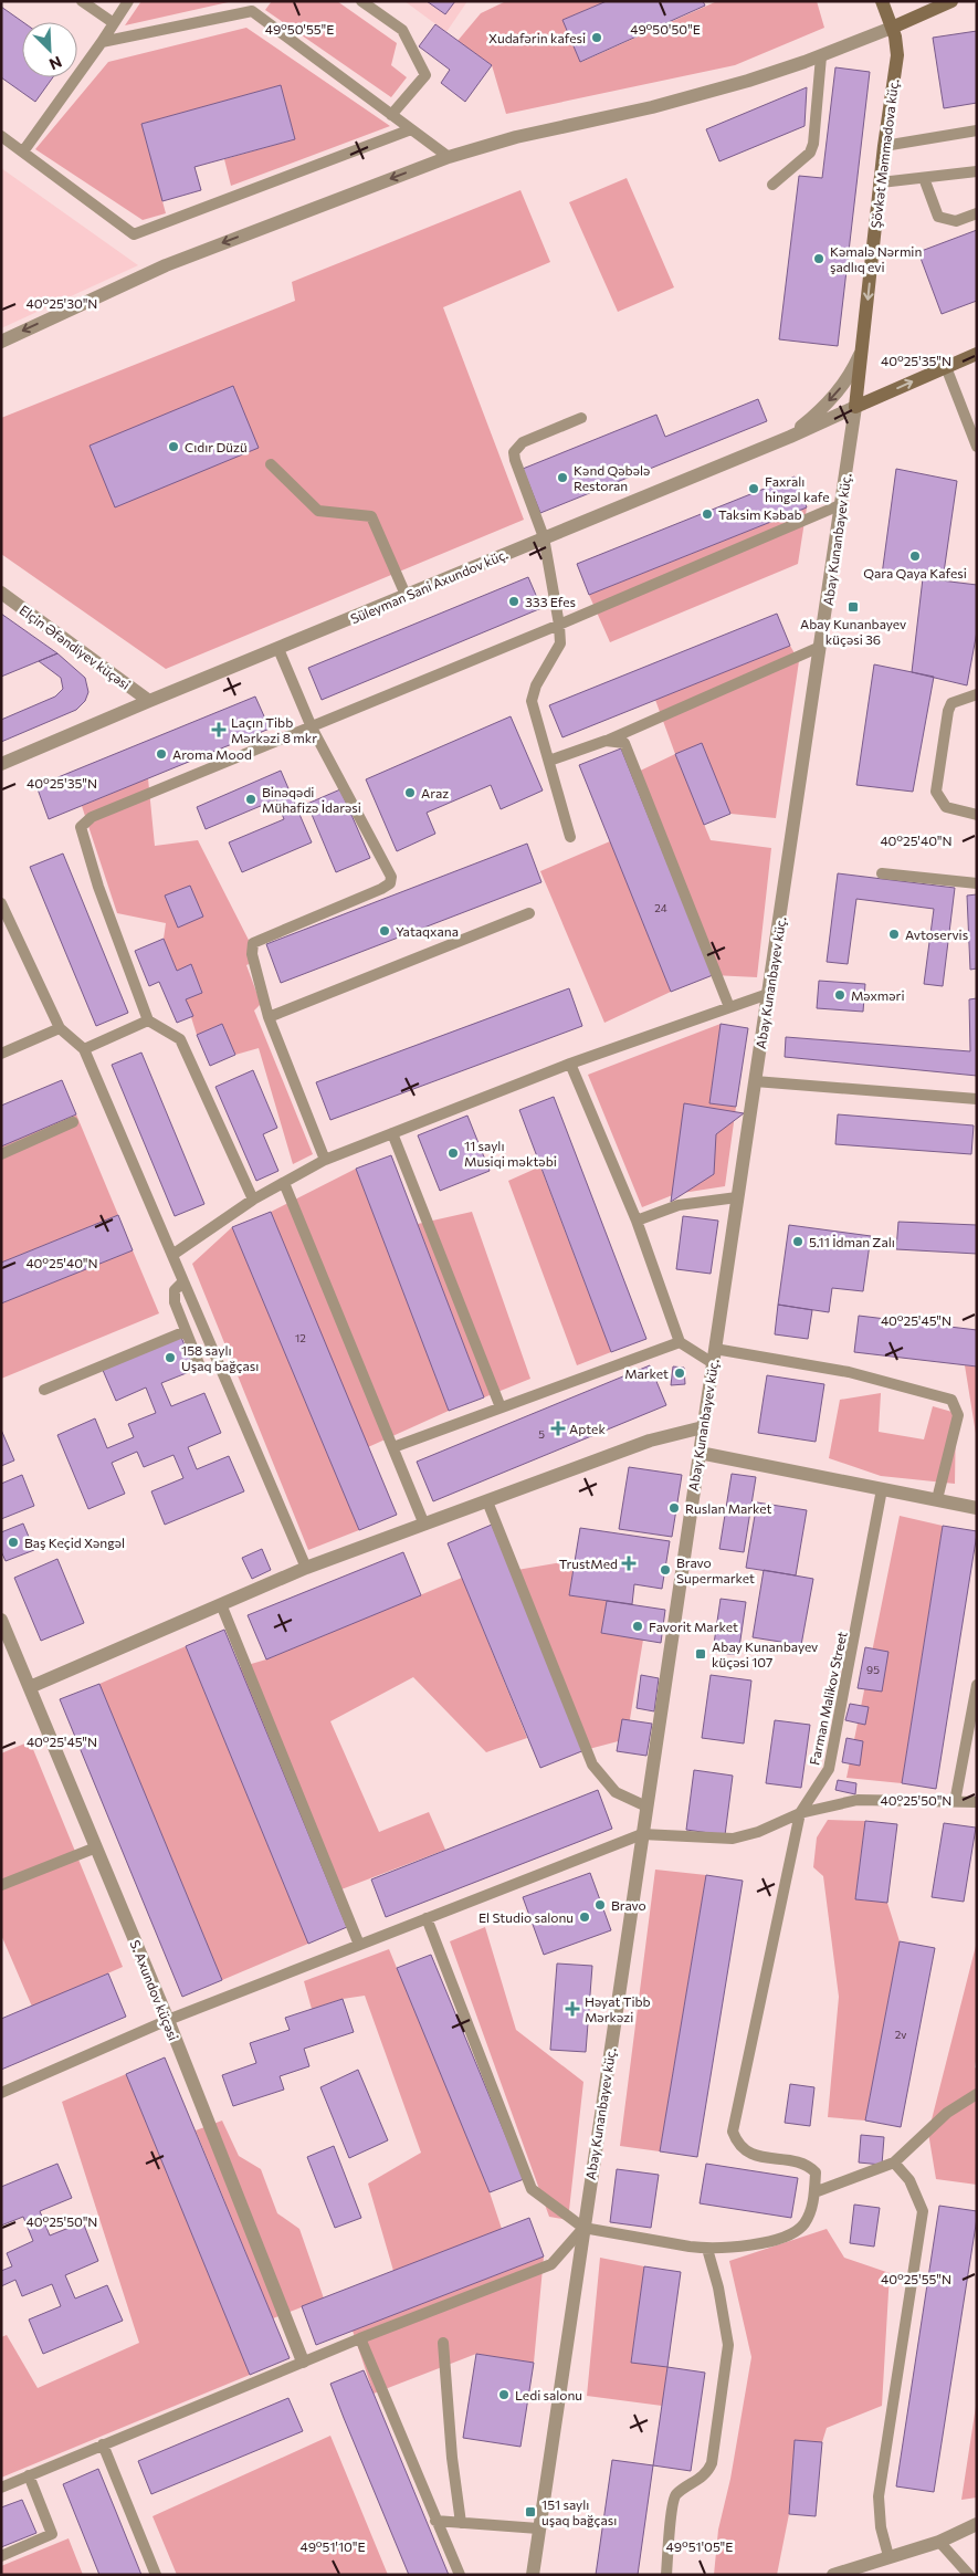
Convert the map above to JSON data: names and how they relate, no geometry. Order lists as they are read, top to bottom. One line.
{"streets":{"main road":["Şövkət Məmmədova küç.","Süleyman Sani Axundov küç."],"street":["Abay Kunanbayev küç.","Elçin Əfəndiyev küçəsi","S. Axundov küçəsi"],"lane":["Farman Malikov Street"]},"crossings":[["Şövkət Məmmədova küç.","Abay Kunanbayev küç."],["Şövkət Məmmədova küç.","Süleyman Sani Axundov küç."],["Abay Kunanbayev küç.","Süleyman Sani Axundov küç."],["Süleyman Sani Axundov küç.","Elçin Əfəndiyev küçəsi"]],"one_way":["Şövkət Məmmədova küç."],"places":{"other":["Xudafərin kafesi","Kəmalə Nərmin şadlıq evi","Cıdır Düzü","Kәnd Qәbәlә Restoran","Faxralı hingəl kafe","Taksim Kəbab","Qara Qaya Kafesi","333 Efes","Aroma Mood","Araz","Binəqədi Mühafizə İdarəsi","Yataqxana","Avtoservis","Məxməri","11 saylı Musiqi məktəbi","5.11 İdman Zalı","158 saylı Uşaq bağçası","Market","Ruslan Market","Baş Keçid Xəngəl","Bravo Supermarket","Favorit Market","Bravo","El Studio salonu","Ledi salonu"],"transit":["Abay Kunanbayev küçəsi 36","Abay Kunanbayev küçəsi 107","151 saylı uşaq bağçası"],"health":["Laçın Tibb Mərkəzi 8 mkr","Aptek","TrustMed","Həyat Tibb Mərkəzi"]},"house_numbers":["24","12","5","95","2v"],"north":"bottom right","coordinates":["49°50'55\"E","49°50'50\"E","40°25'30\"N","40°25'35\"N","40°25'40\"N","40°25'45\"N","40°25'50\"N","40°25'55\"N","49°51'10\"E","49°51'05\"E"]}
